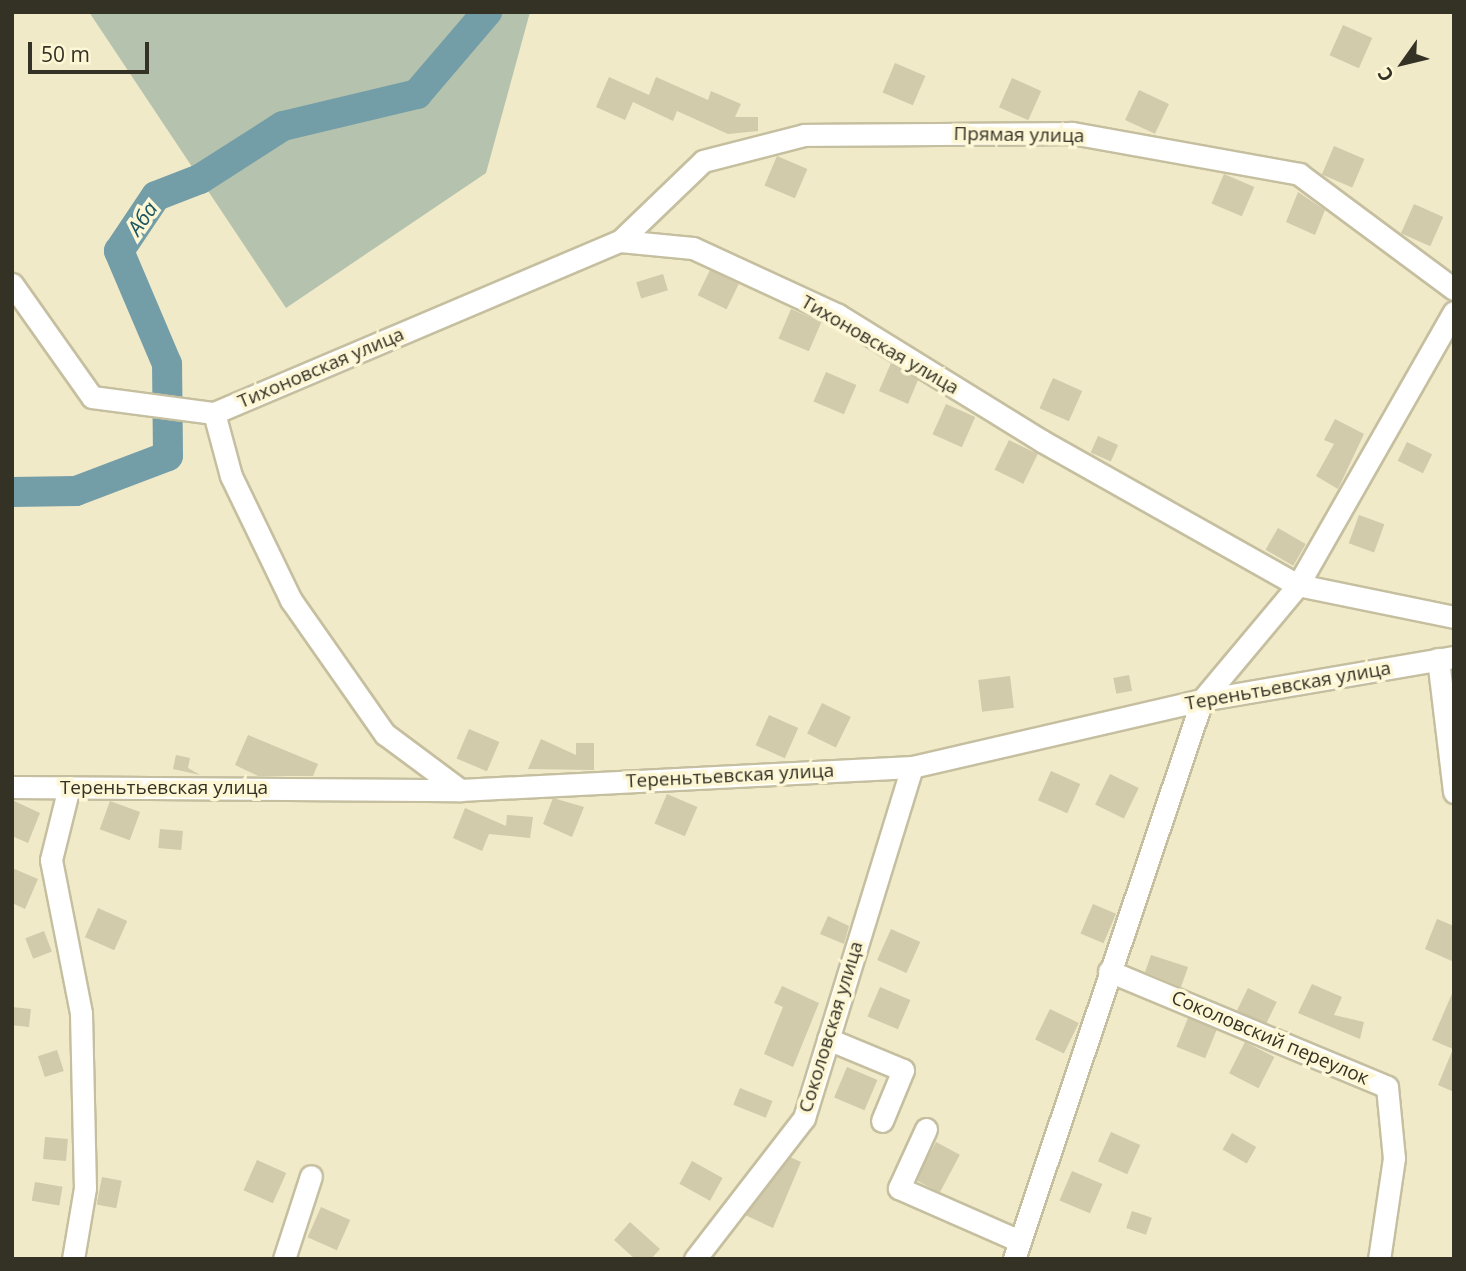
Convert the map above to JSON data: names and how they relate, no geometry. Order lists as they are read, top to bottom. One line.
{"streets":{"street":["Прямая улица","Тихоновская улица","Тереньтьевская улица","Соколовская улица","Соколовский переулок"]},"crossings":[["Прямая улица","Тихоновская улица"],["Тереньтьевская улица","Соколовская улица"]],"water":["Аба"],"scale_bar":"50 m","north":"bottom left"}
